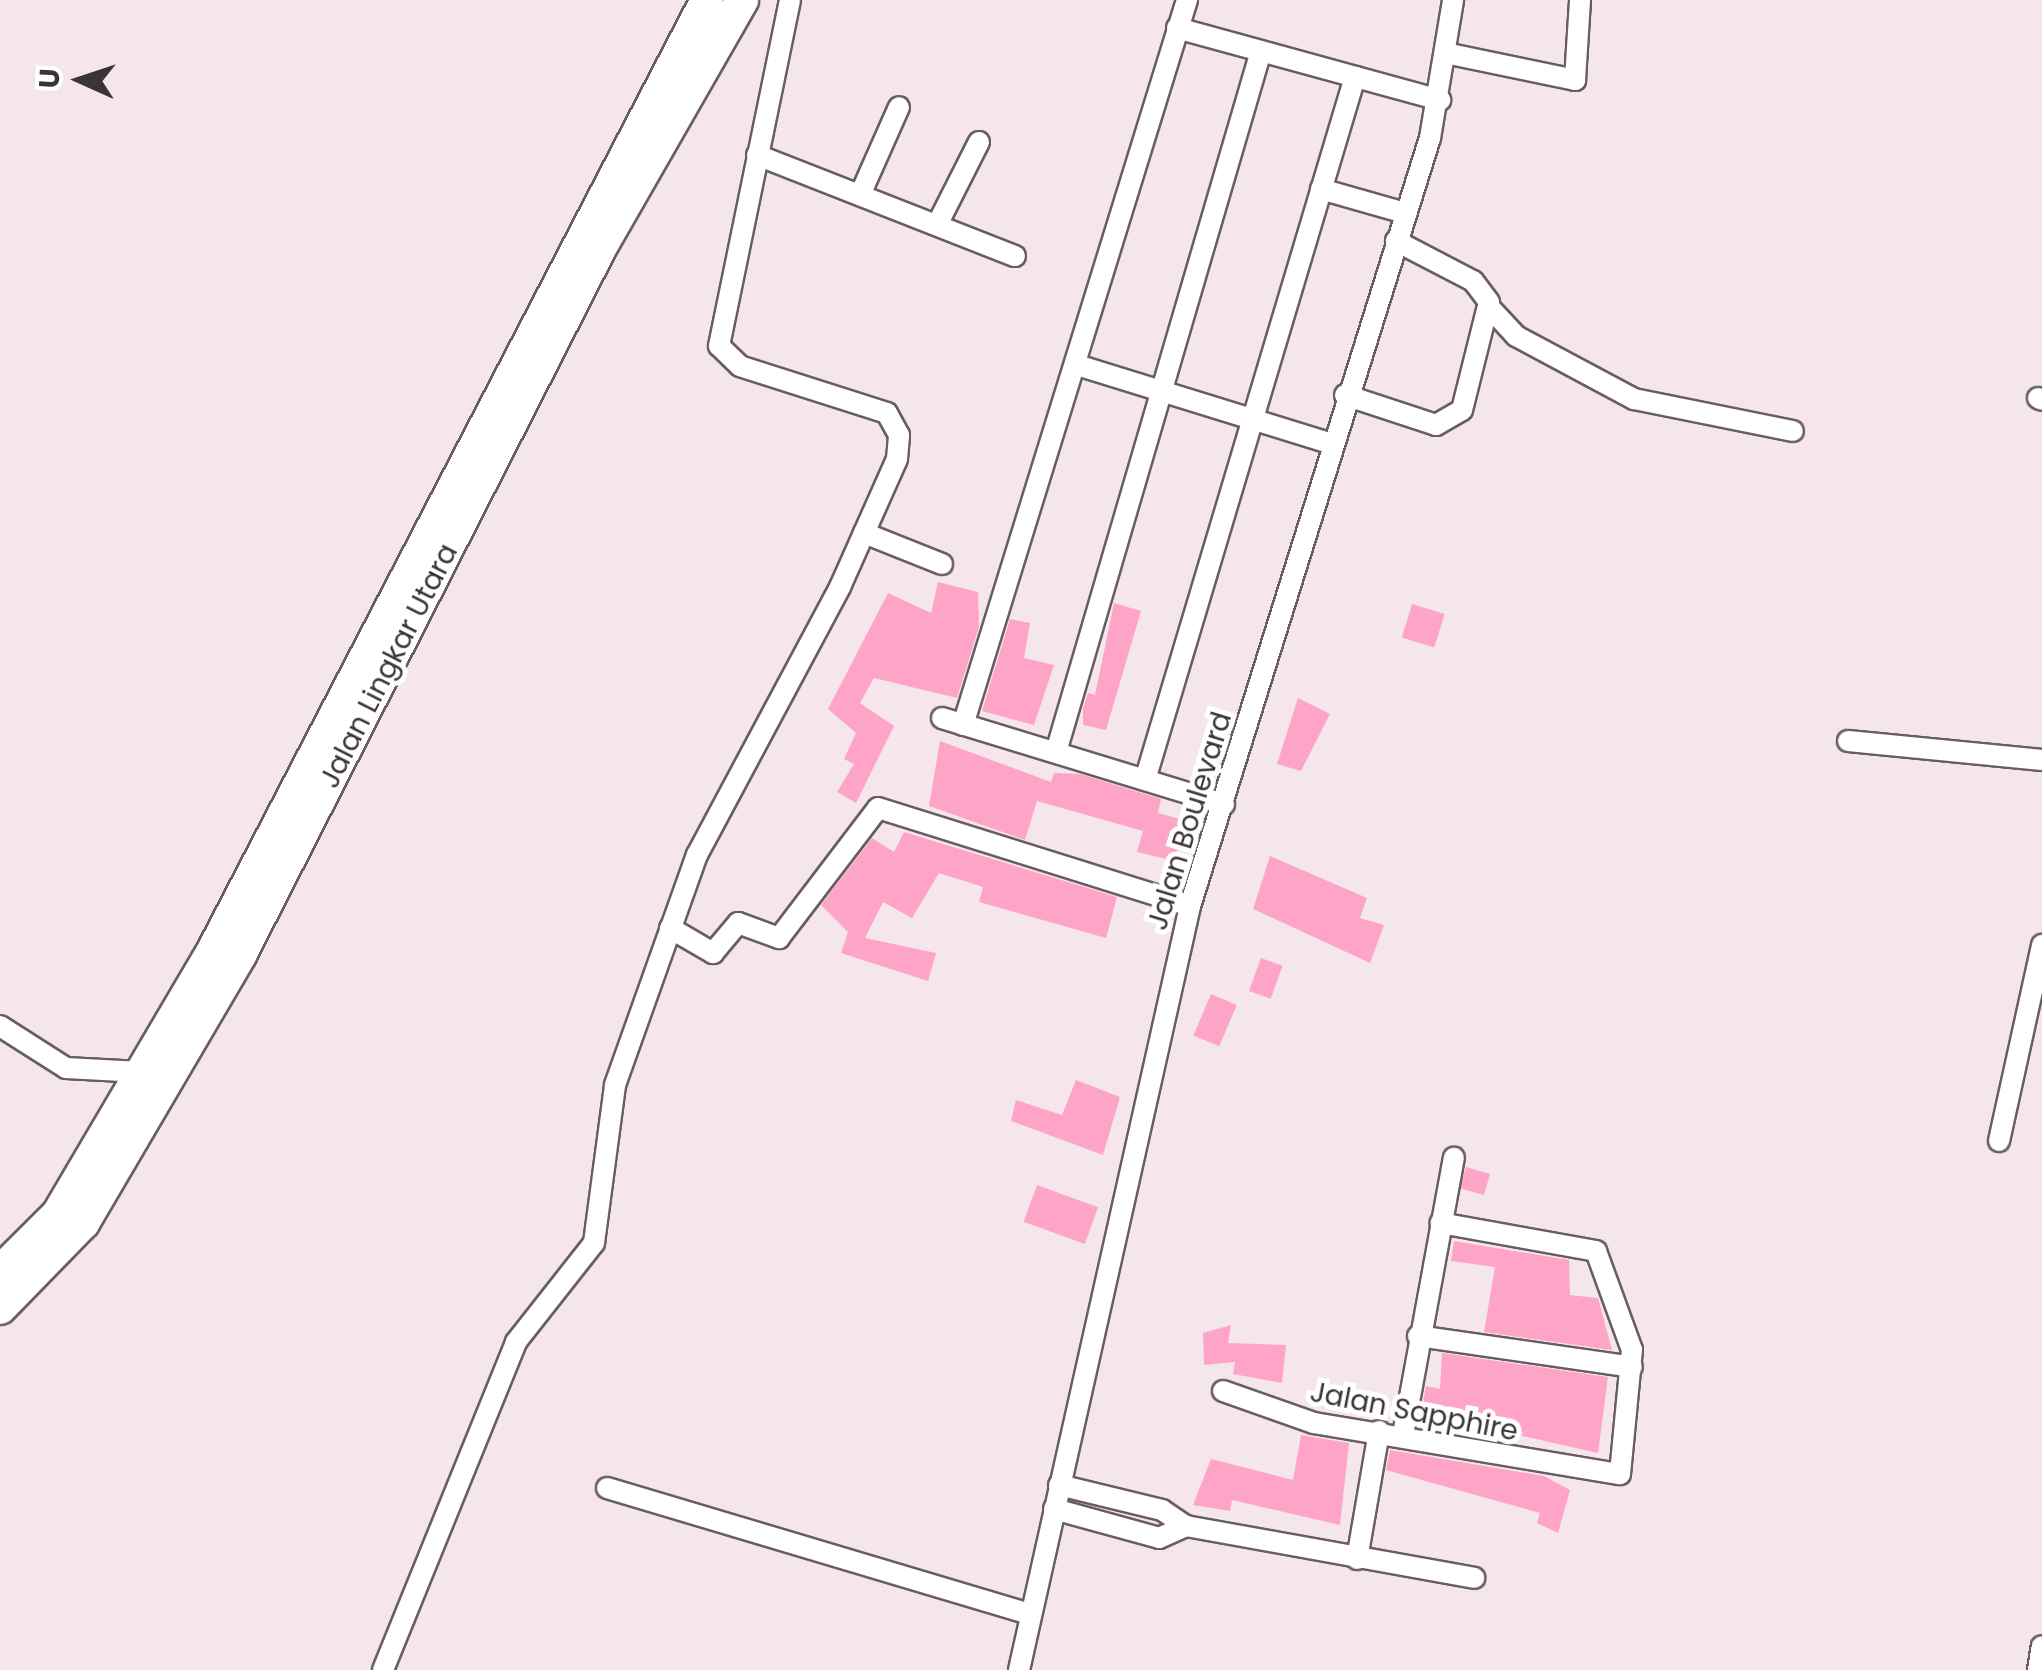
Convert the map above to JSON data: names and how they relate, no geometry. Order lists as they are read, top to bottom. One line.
{"streets":{"main road":["Jalan Lingkar Utara"],"street":["Jalan Boulevard","Jalan Sapphire"]},"north":"left"}
